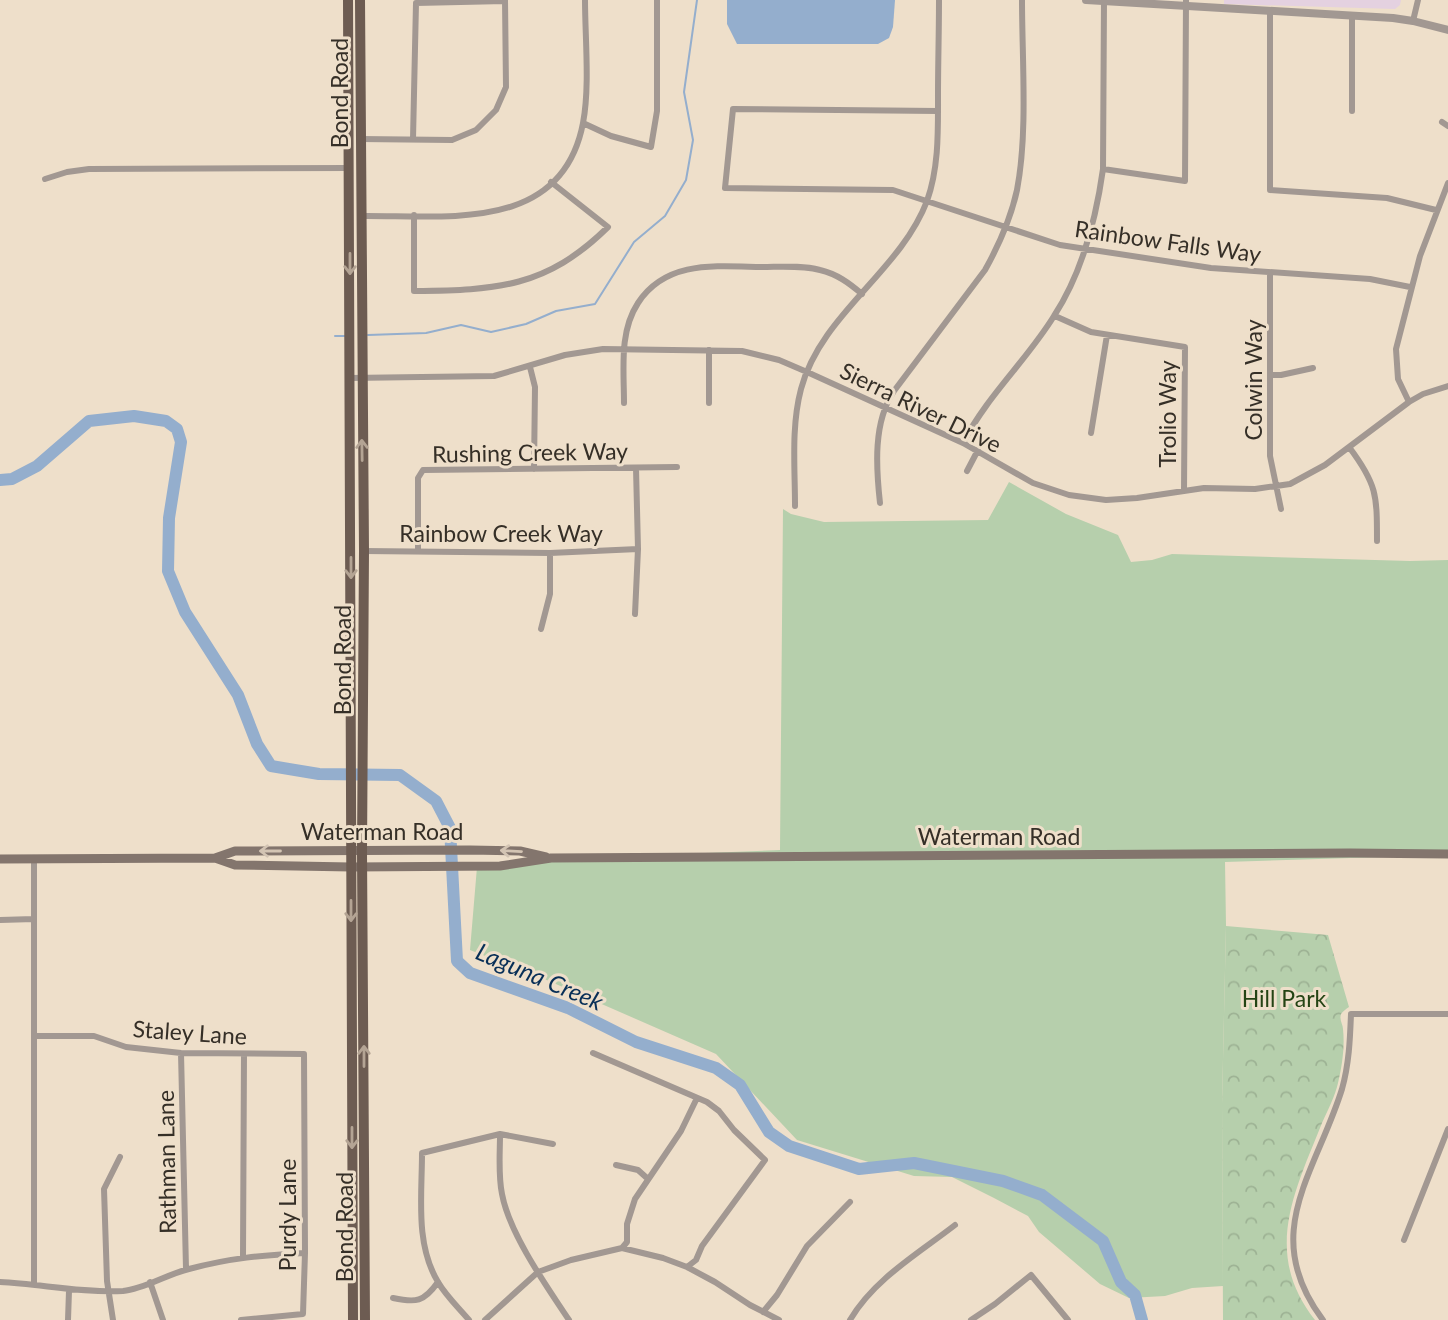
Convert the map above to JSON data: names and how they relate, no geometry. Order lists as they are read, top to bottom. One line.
{"streets":{"main road":["Bond Road","Waterman Road"],"street":["Rainbow Falls Way","Colwin Way","Sierra River Drive","Trolio Way","Rushing Creek Way","Rainbow Creek Way","Staley Lane","Rathman Lane","Purdy Lane"]},"crossings":[["Bond Road","Sierra River Drive"],["Bond Road","Rainbow Creek Way"],["Bond Road","Waterman Road"],["Rainbow Falls Way","Colwin Way"],["Colwin Way","Sierra River Drive"],["Sierra River Drive","Trolio Way"],["Rushing Creek Way","Rainbow Creek Way"],["Staley Lane","Rathman Lane"],["Staley Lane","Purdy Lane"]],"water":["Laguna Creek"],"parks":["Hill Park"]}
